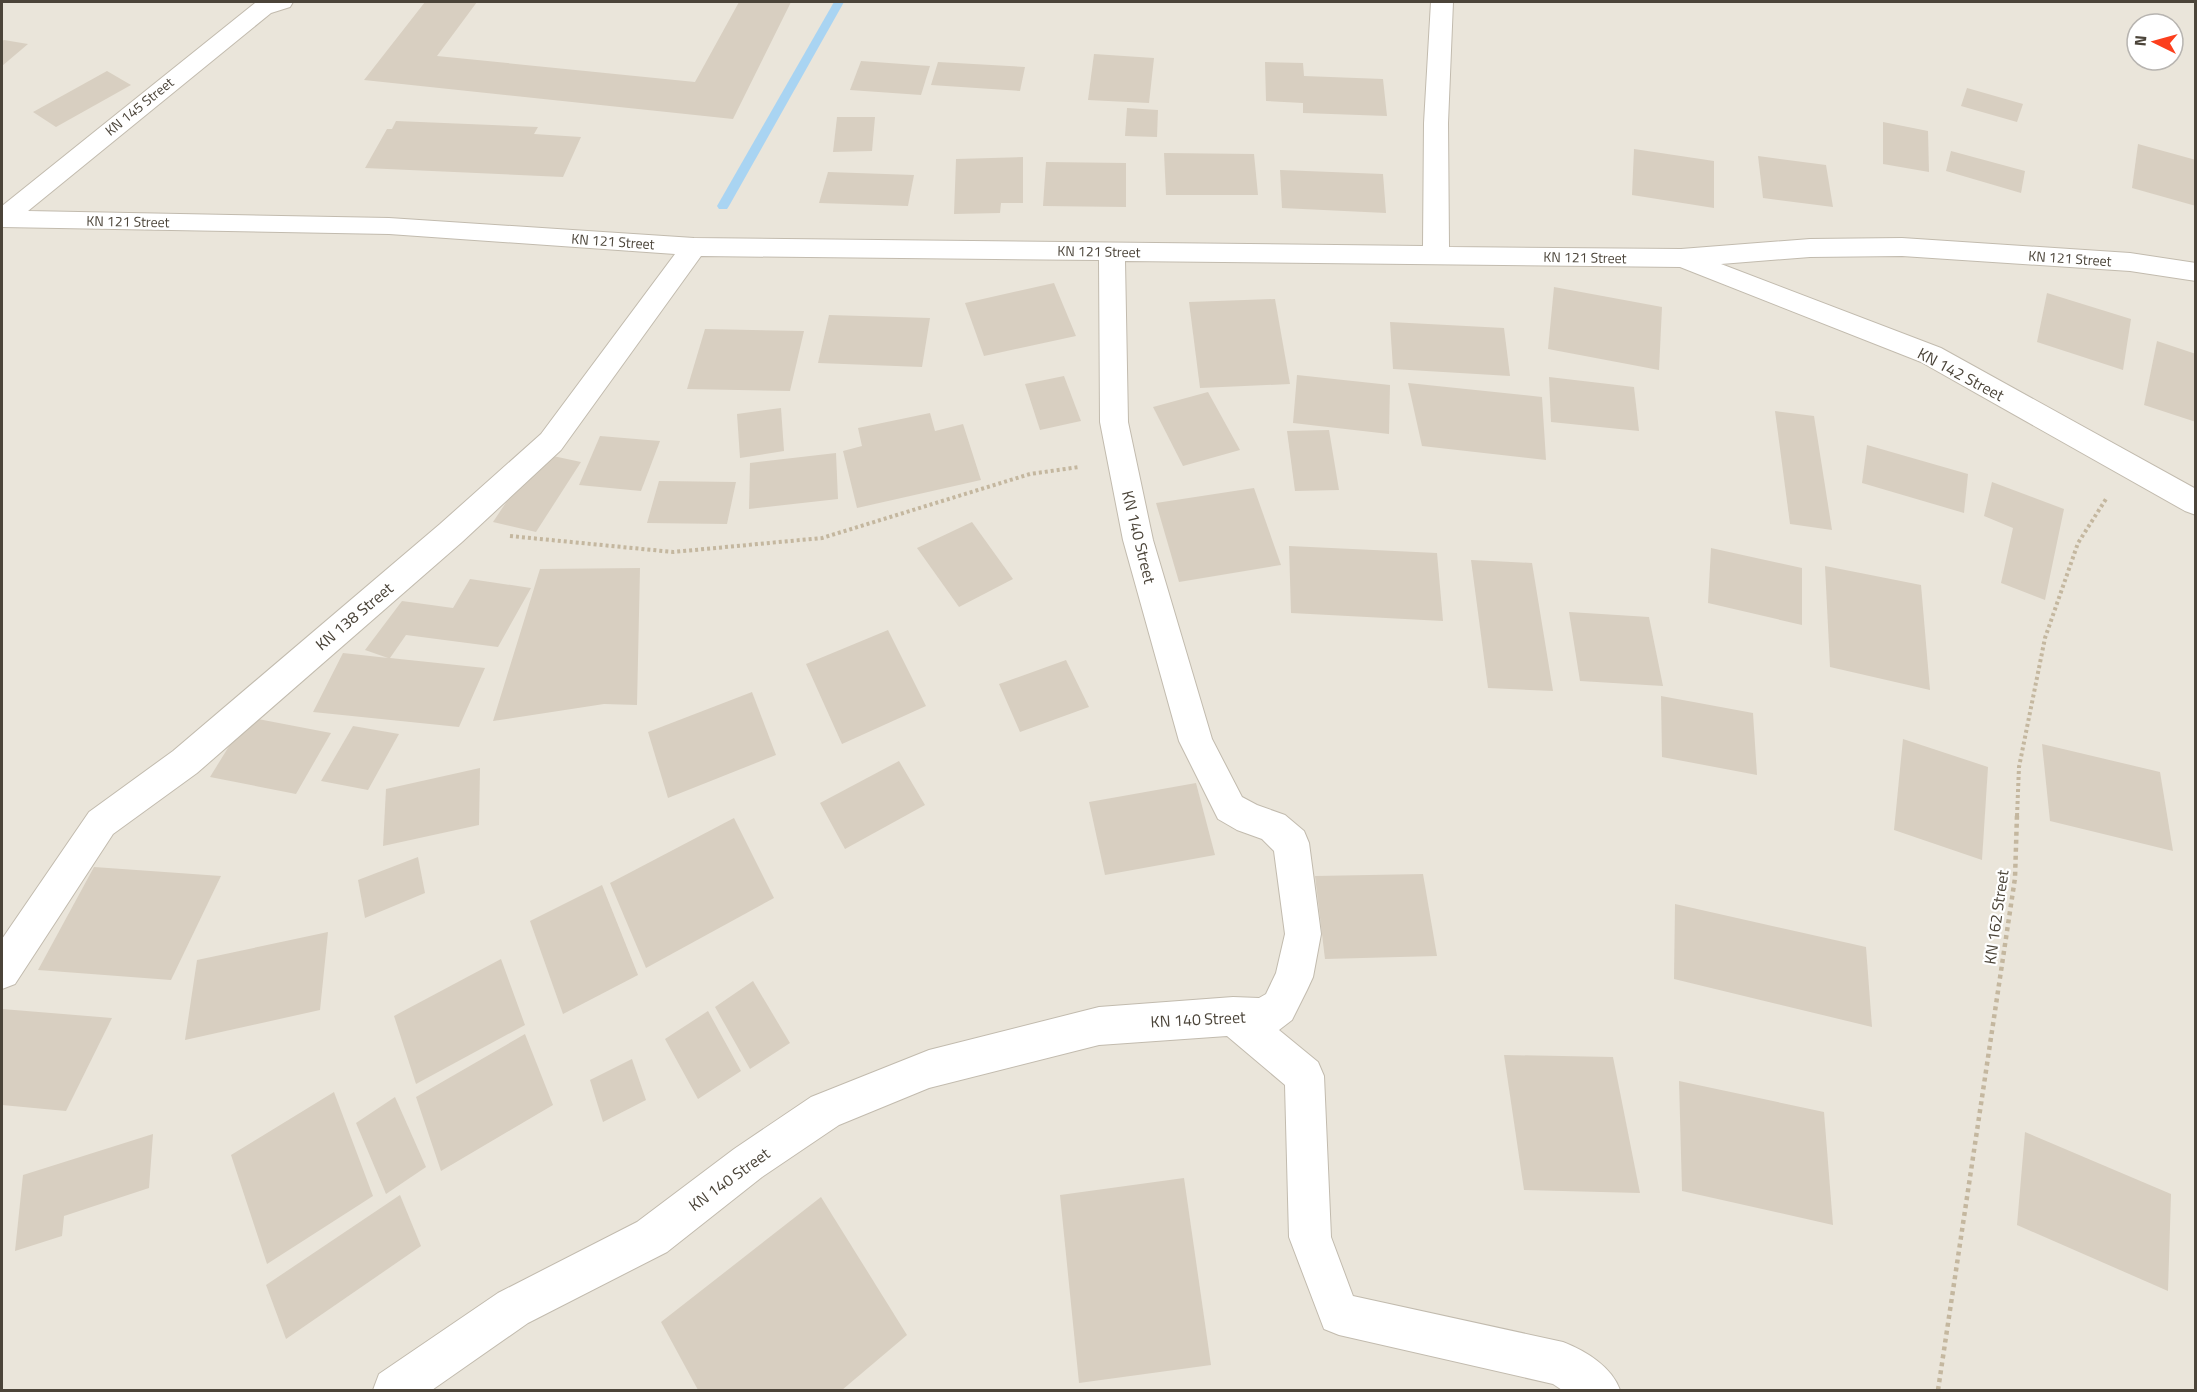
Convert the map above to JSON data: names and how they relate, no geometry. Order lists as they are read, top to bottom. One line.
{"streets":{"street":["KN 145 Street","KN 121 Street","KN 142 Street","KN 140 Street","KN 138 Street"],"path":["KN 162 Street"]},"crossings":[["KN 145 Street","KN 121 Street"],["KN 121 Street","KN 142 Street"],["KN 121 Street","KN 140 Street"],["KN 121 Street","KN 138 Street"],["KN 142 Street","KN 162 Street"]],"north":"left"}
